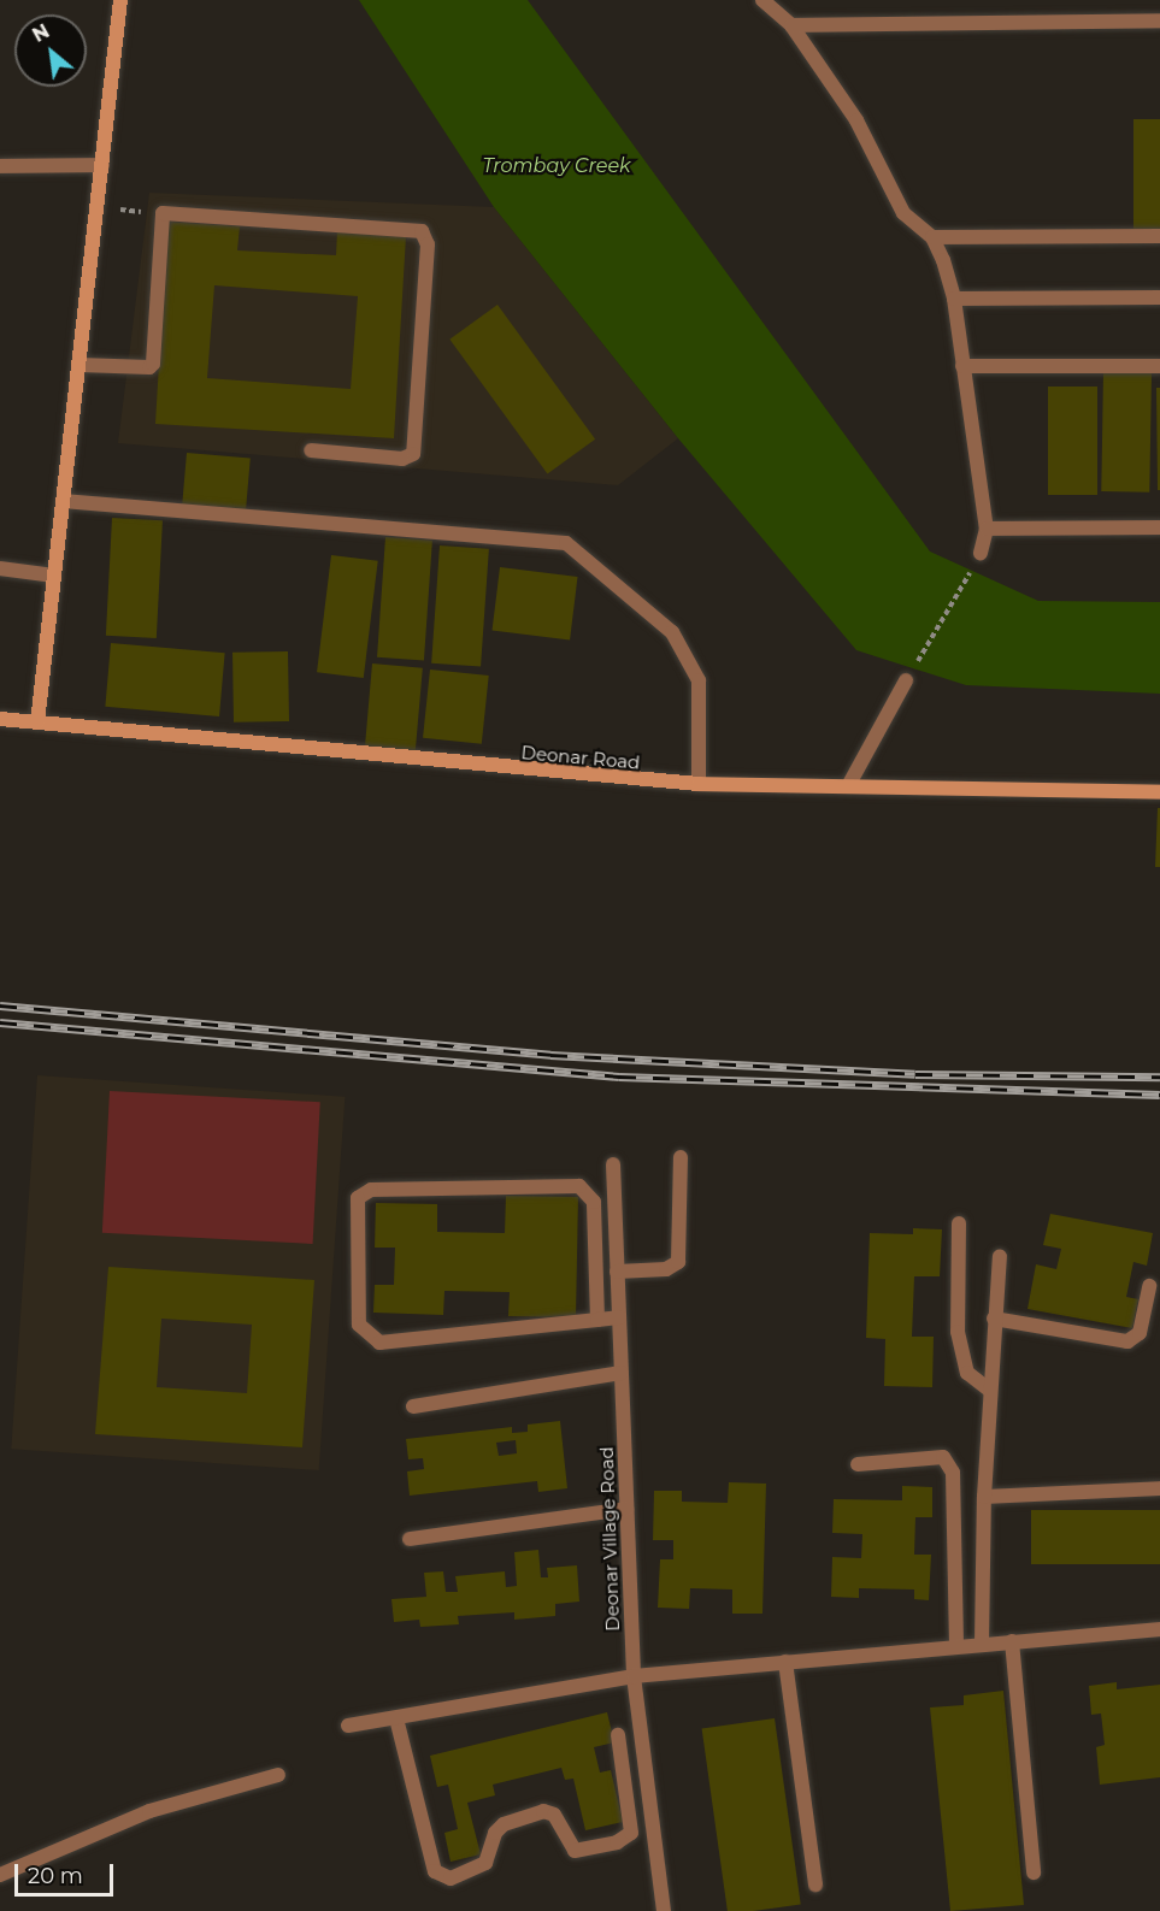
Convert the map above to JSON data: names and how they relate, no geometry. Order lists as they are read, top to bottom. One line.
{"streets":{"street":["Deonar Road","Deonar Village Road"]},"water":["Trombay Creek"],"scale_bar":"20 m","north":"top left"}
